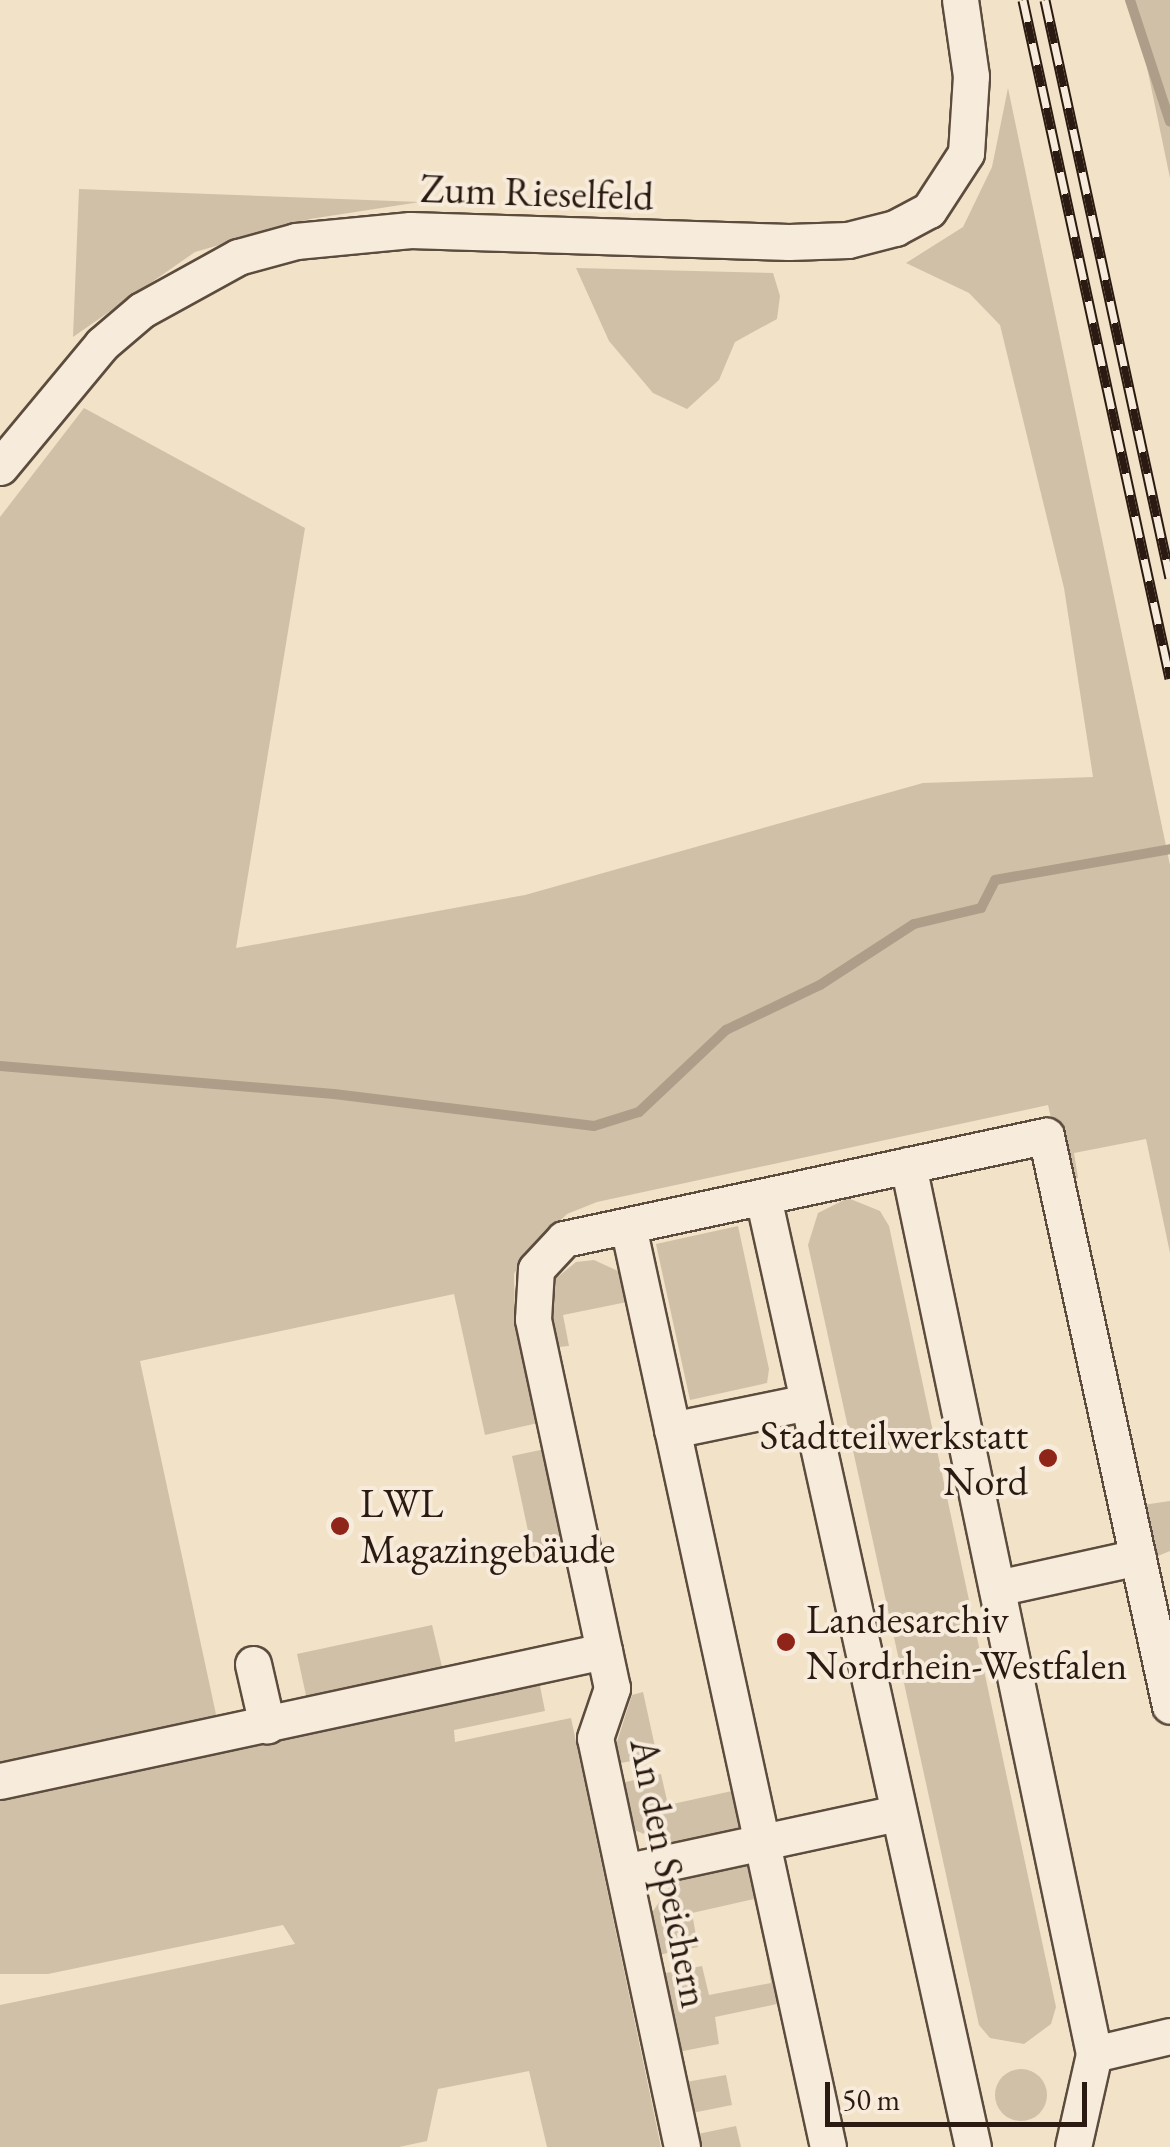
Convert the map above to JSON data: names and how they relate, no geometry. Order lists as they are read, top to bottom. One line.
{"streets":{"street":["Zum Rieselfeld","An den Speichern"]},"places":["Stadtteilwerkstatt Nord","LWL Magazingebäude","Landesarchiv Nordrhein-Westfalen"],"scale_bar":"50 m"}
